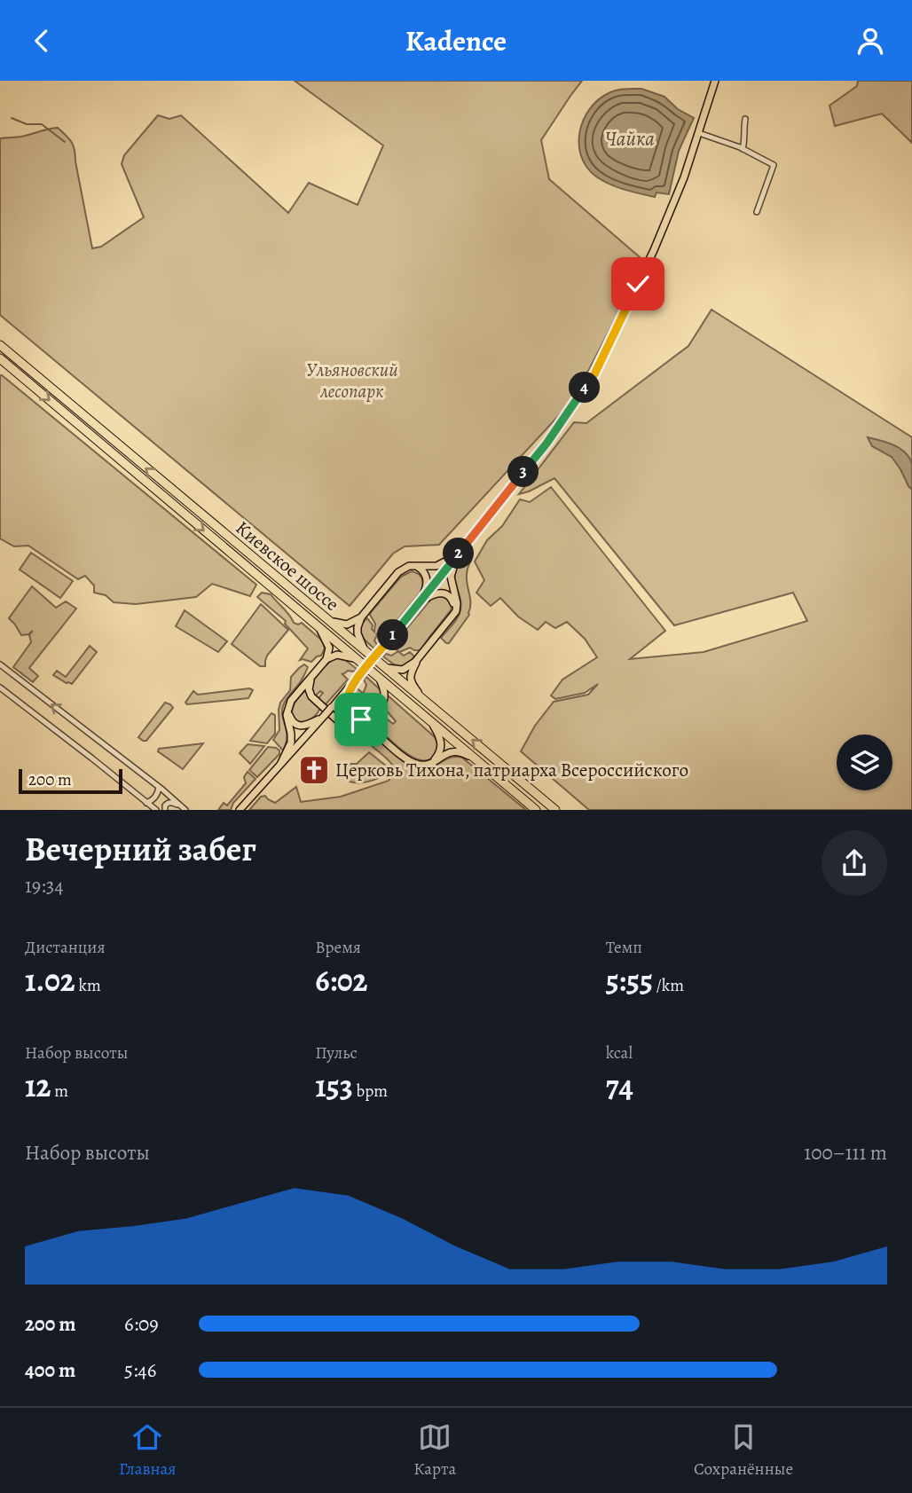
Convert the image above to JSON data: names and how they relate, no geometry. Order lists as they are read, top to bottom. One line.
{"streets":{"highway":["Киевское шоссе"]},"water":["Чайка"],"parks":["Ульяновский лесопарк"],"places":{"church":["Церковь Тихона, патриарха Всероссийского"]},"scale_bar":"200 m","page":{"header":"Kadence","pins":["4","3","2","1"],"scale":"200 m","heading":["Вечерний забег","19:34"],"stats":[["Дистанция","1.02 km"],["Время","6:02"],["Темп","5:55 /km"],["Набор высоты","12 m"],["Пульс","153 bpm"],["kcal","74"]],"chart":["Набор высоты","100–111 m"],"list":[{"name":"200 m","note":"6:09"},{"name":"400 m","note":"5:46"}],"tabs":["Главная","Карта","Сохранённые"]}}
